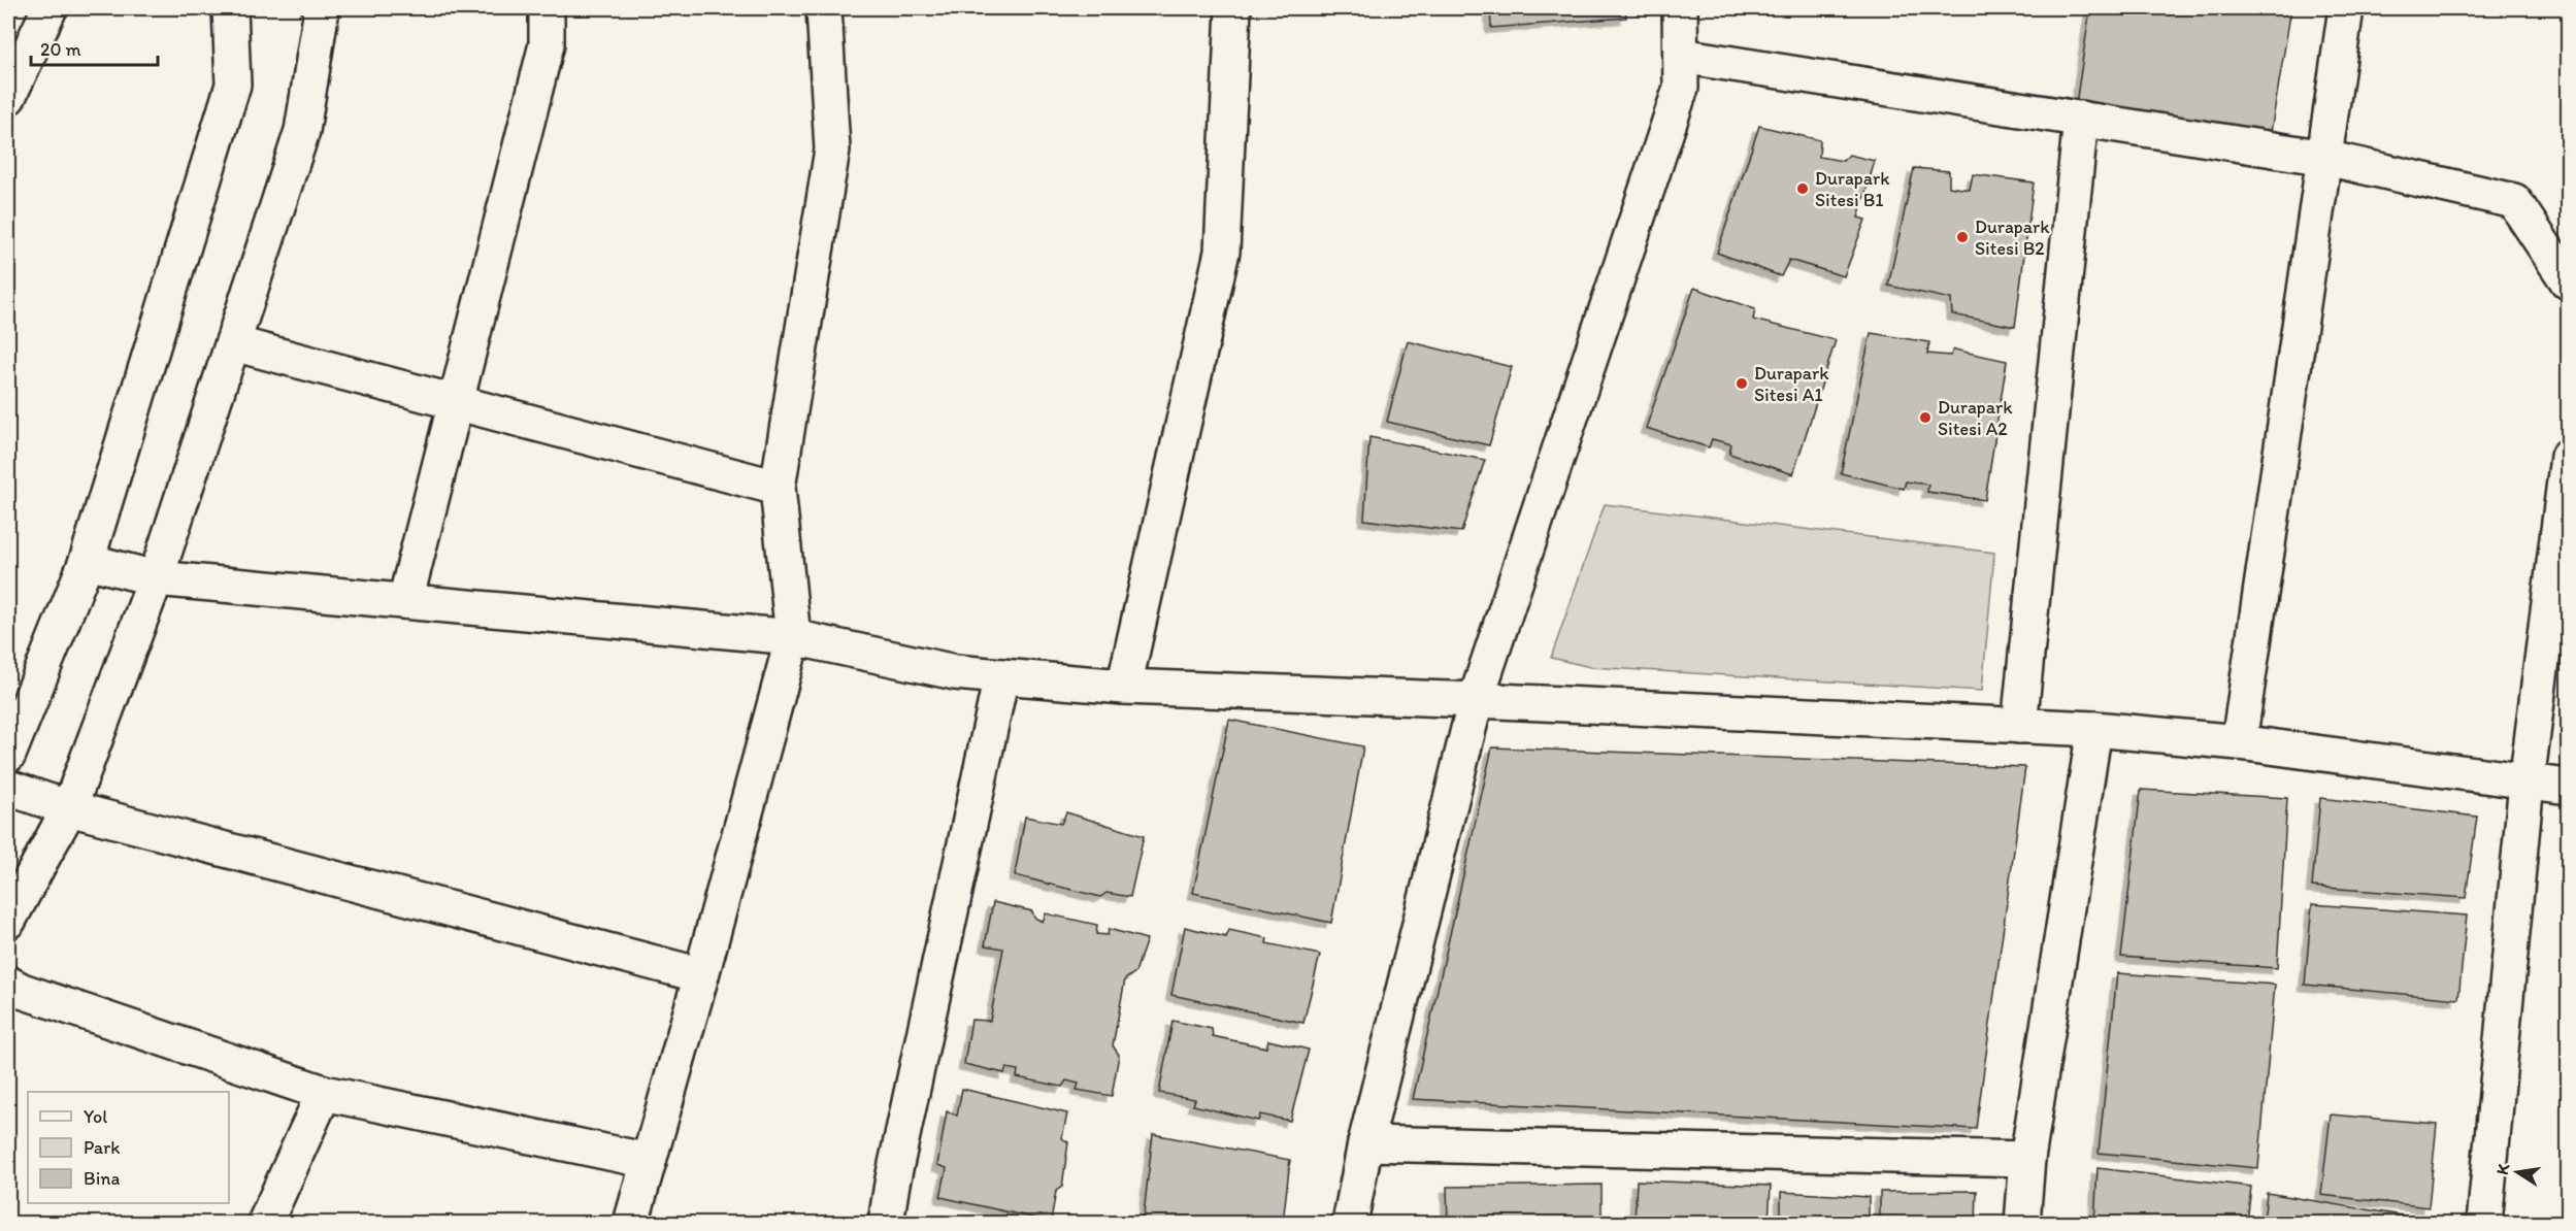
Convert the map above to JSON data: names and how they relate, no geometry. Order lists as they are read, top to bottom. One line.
{"places":["Durapark Sitesi B1","Durapark Sitesi B2","Durapark Sitesi A1","Durapark Sitesi A2"],"legend":["Yol","Park","Bina"],"scale_bar":"20 m","north":"left"}
